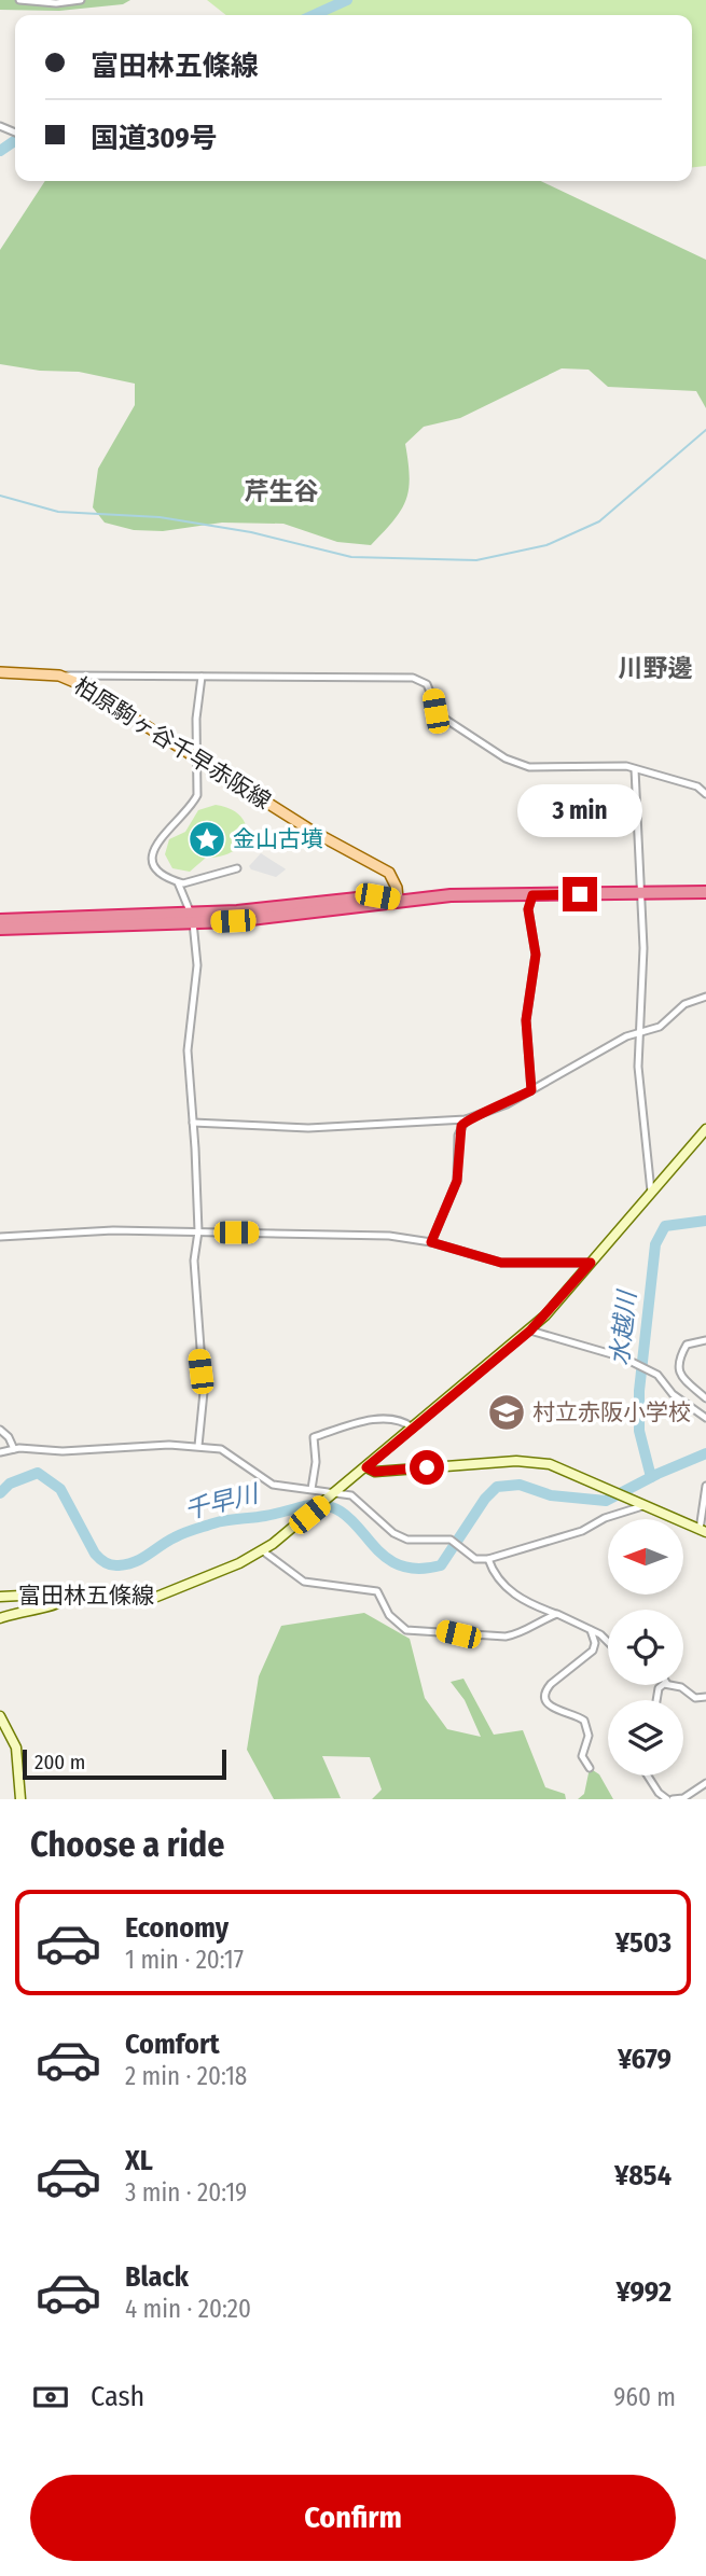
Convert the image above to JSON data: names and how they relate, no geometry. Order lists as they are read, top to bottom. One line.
{"streets":{"main road":["柏原駒ヶ谷千早赤阪線","富田林五條線"]},"districts":["芹生谷","川野邊"],"water":["水越川","千早川"],"places":{"place":["金山古墳"],"school or university":["村立赤阪小学校"]},"scale_bar":"200 m","north":"left","page":{"banner":["富田林五條線","国道309号"],"bubble":"3 min","scale":"200 m","heading":"Choose a ride","list":[{"name":"Economy","note":"1 min · 20:17","value":"¥503"},{"name":"Comfort","note":"2 min · 20:18","value":"¥679"},{"name":"XL","note":"3 min · 20:19","value":"¥854"},{"name":"Black","note":"4 min · 20:20","value":"¥992"}],"pay":["Cash","960 m"],"buttons":"Confirm"}}
